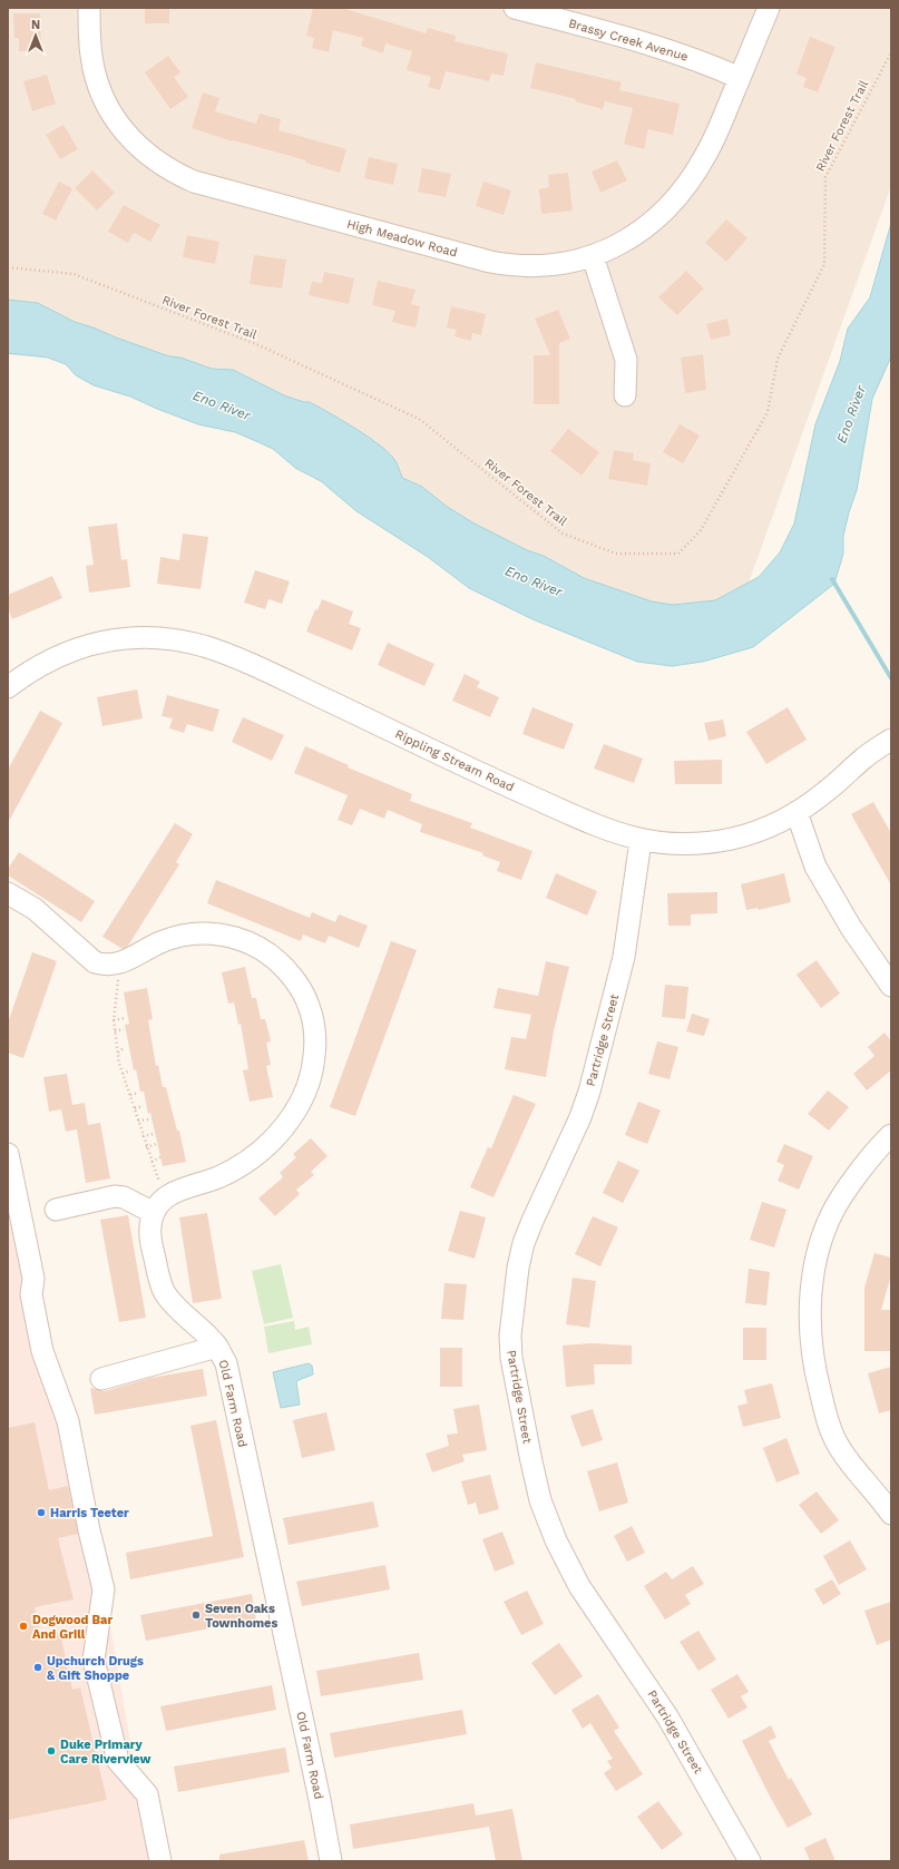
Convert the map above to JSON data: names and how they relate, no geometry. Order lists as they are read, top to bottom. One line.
{"streets":{"street":["Brassy Creek Avenue","High Meadow Road","Rippling Stream Road","Partridge Street","Old Farm Road"],"path":["River Forest Trail"]},"crossings":[["Brassy Creek Avenue","High Meadow Road"],["Rippling Stream Road","Partridge Street"]],"water":["Eno River"],"places":["Harris Teeter","Seven Oaks Townhomes","Dogwood Bar And Grill","Upchurch Drugs & Gift Shoppe","Duke Primary Care Riverview"],"north":"top"}
